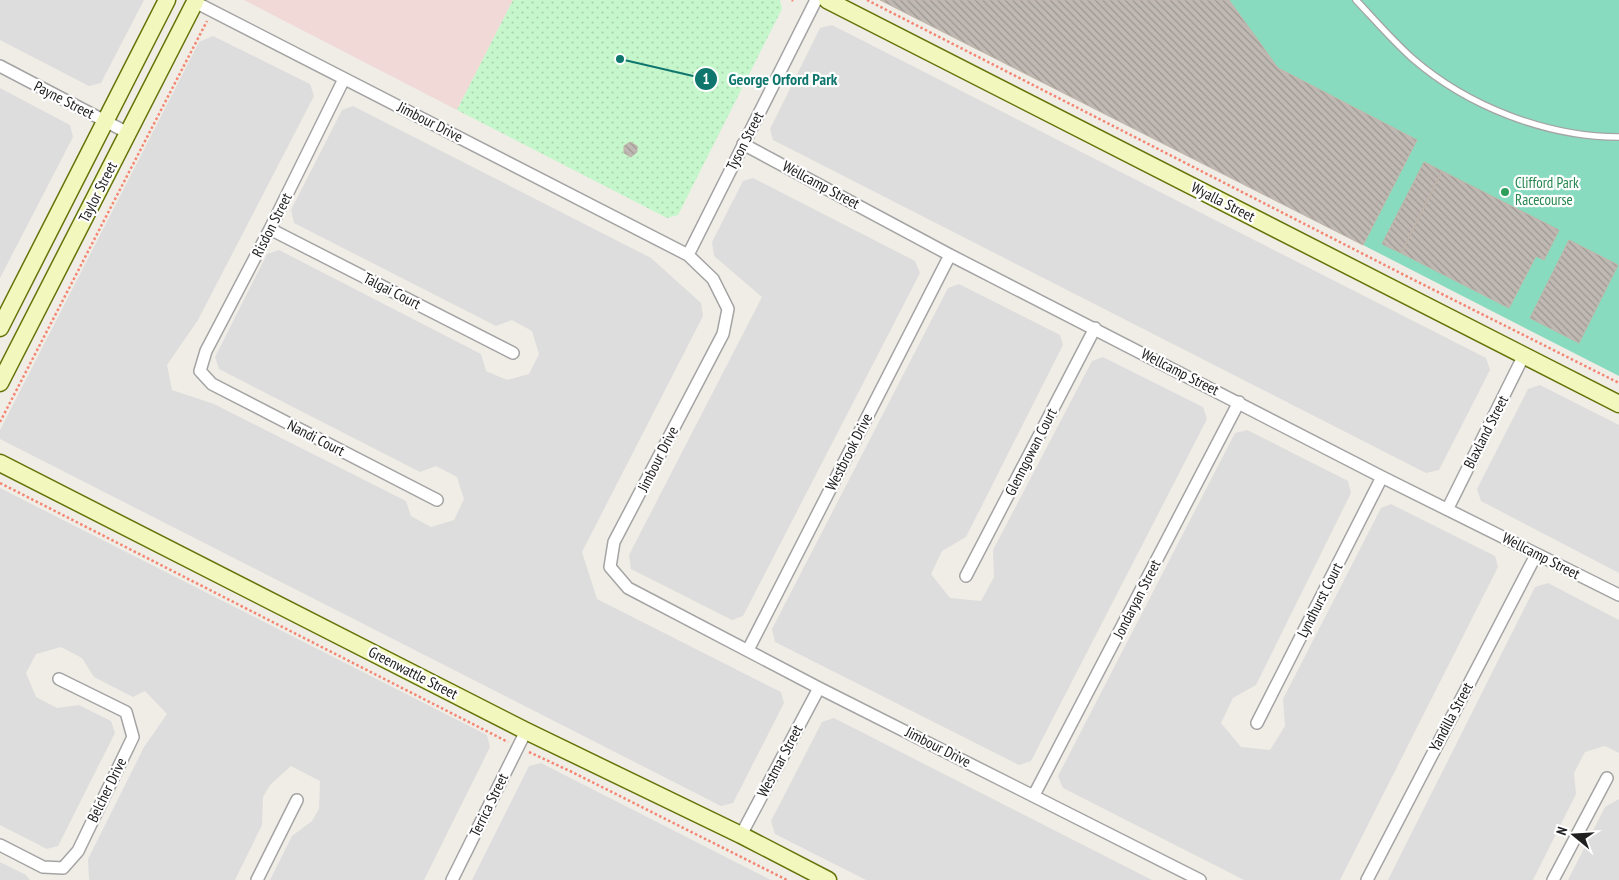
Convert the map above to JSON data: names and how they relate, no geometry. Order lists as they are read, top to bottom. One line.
{"streets":{"street":["Payne Street","Jimbour Drive","Tyson Street","Wellcamp Street","Taylor Street","Wyalla Street","Risdon Street","Talgai Court","Blaxland Street","Nandi Court","Westbrook Drive","Glenngowan Court","Jondaryan Street","Lyndhurst Court","Greenwattle Street","Yandilla Street","Westmar Street","Belcher Drive","Terrica Street"]},"crossings":[["Payne Street","Taylor Street"],["Jimbour Drive","Tyson Street"],["Jimbour Drive","Taylor Street"],["Jimbour Drive","Risdon Street"],["Jimbour Drive","Westbrook Drive"],["Jimbour Drive","Jondaryan Street"],["Jimbour Drive","Westmar Street"],["Tyson Street","Wellcamp Street"],["Wellcamp Street","Blaxland Street"],["Wellcamp Street","Westbrook Drive"],["Wellcamp Street","Glenngowan Court"],["Wellcamp Street","Jondaryan Street"],["Wellcamp Street","Lyndhurst Court"],["Wellcamp Street","Yandilla Street"],["Wyalla Street","Blaxland Street"],["Risdon Street","Talgai Court"],["Risdon Street","Nandi Court"],["Greenwattle Street","Westmar Street"],["Greenwattle Street","Terrica Street"]],"places":["George Orford Park","Clifford Park Racecourse"],"north":"left"}
